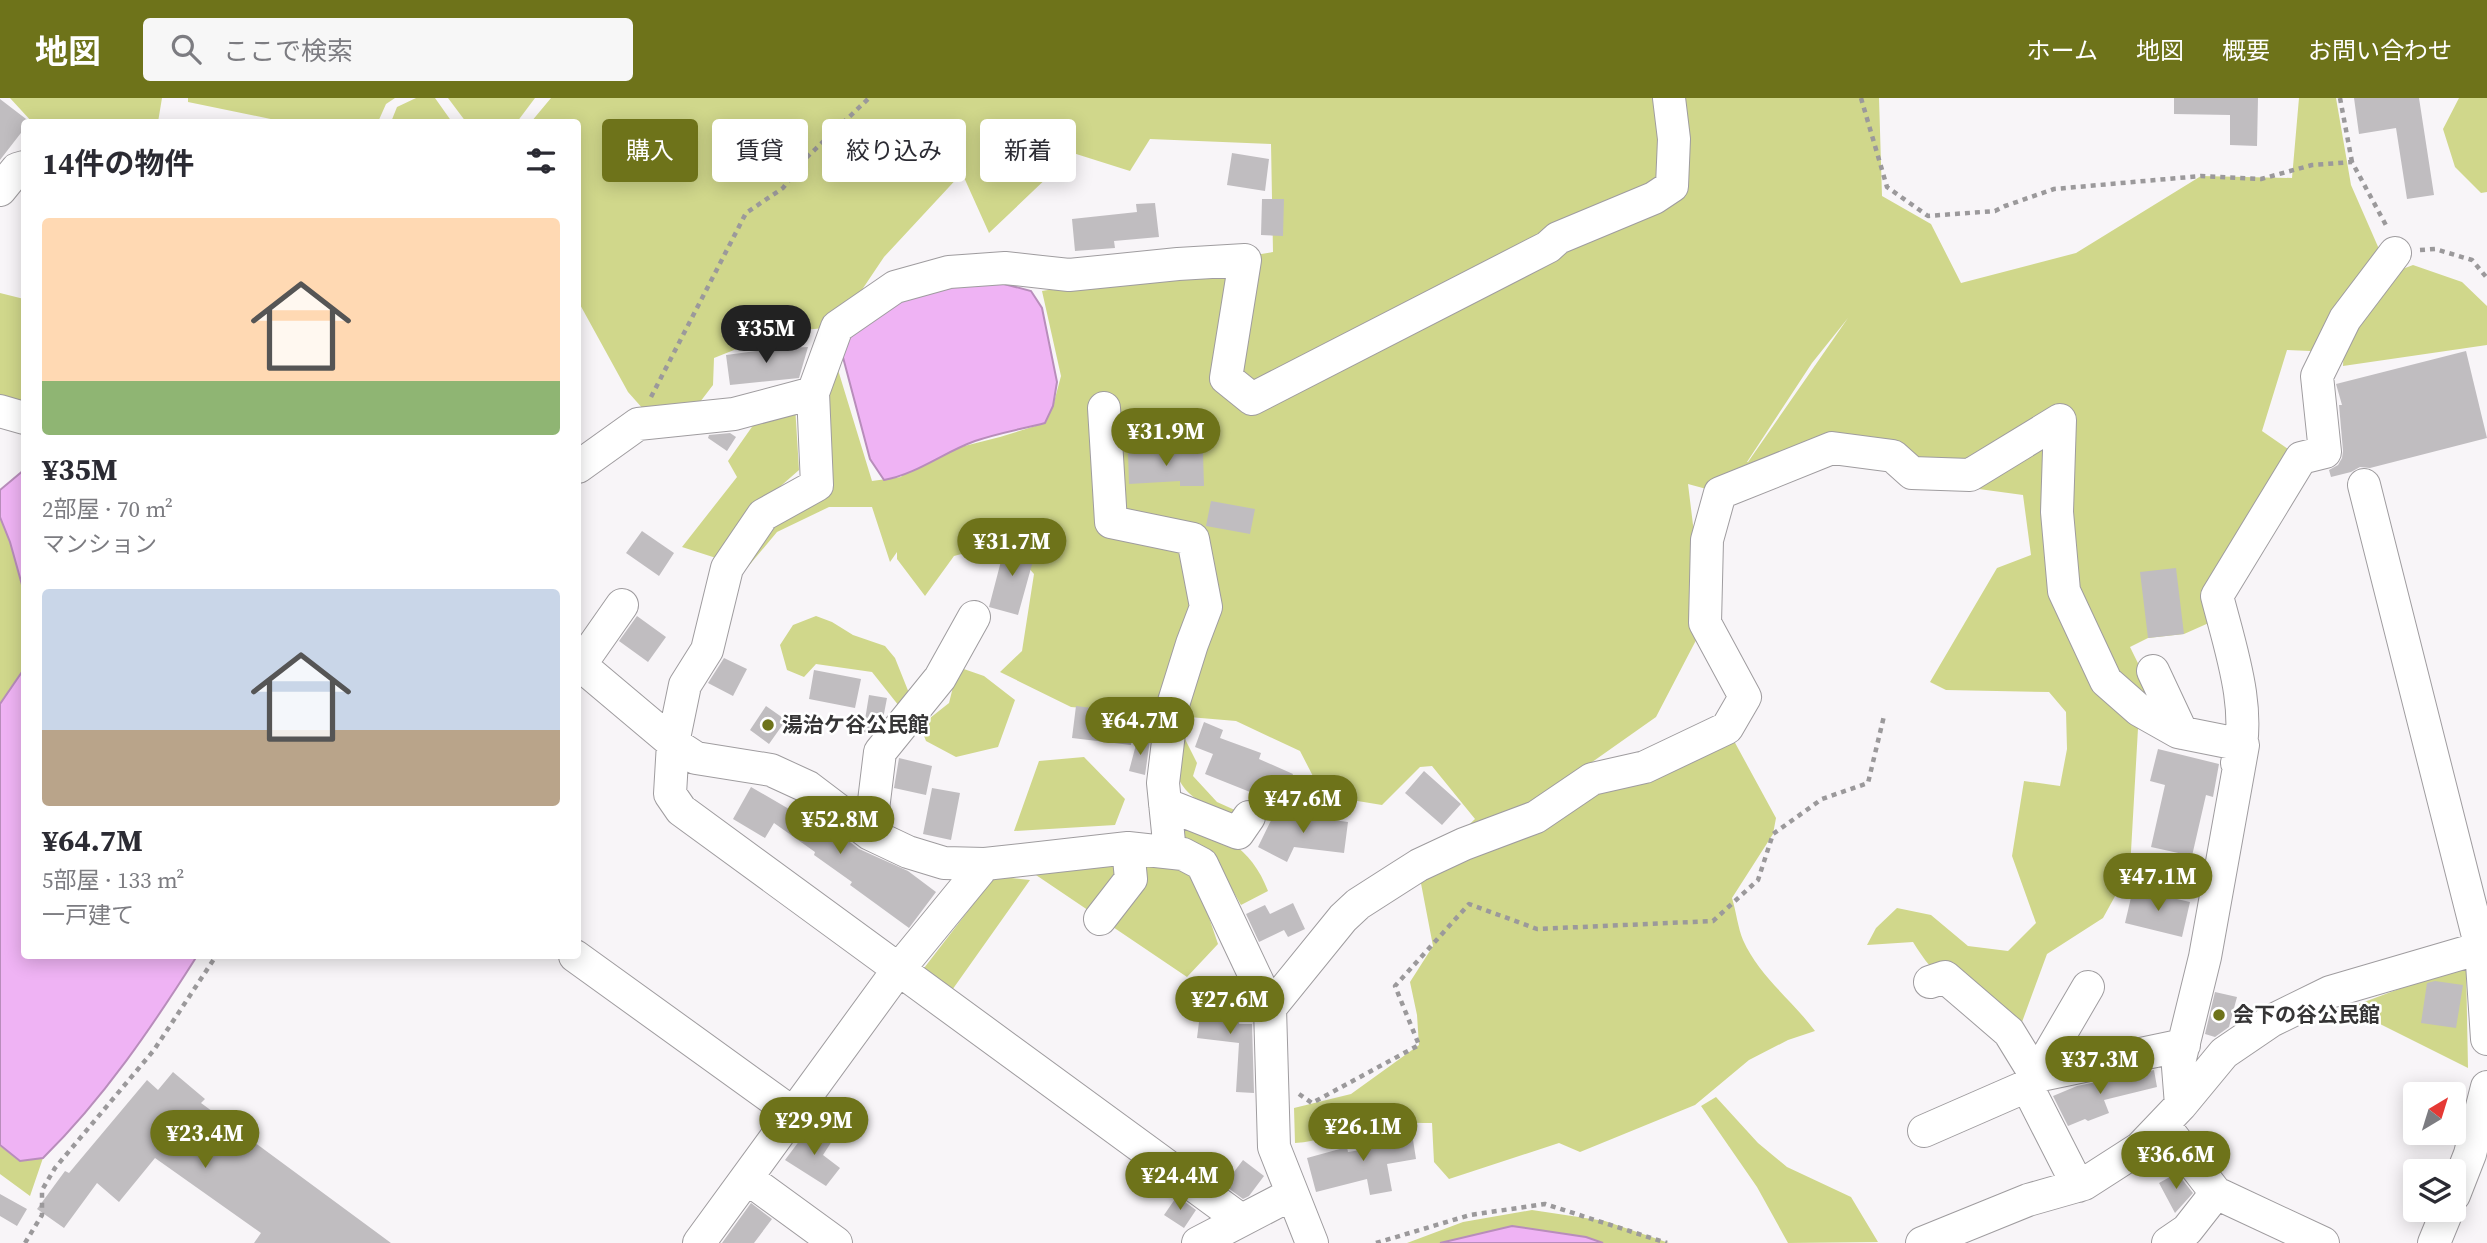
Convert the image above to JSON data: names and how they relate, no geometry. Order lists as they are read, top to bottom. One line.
{"places":["湯治ケ谷公民館","会下の谷公民館"],"north":"top right","page":{"header":"地図","search":"ここで検索","nav":["ホーム","地図","概要","お問い合わせ"],"chip":["購入","賃貸","絞り込み","新着"],"heading":"14件の物件","list":[{"name":"¥35M","note":"2部屋 · 70 m² · マンション"},{"name":"¥64.7M","note":"5部屋 · 133 m² · 一戸建て"}],"price":["¥35M","¥31.9M","¥31.7M","¥64.7M","¥47.6M","¥52.8M","¥47.1M","¥27.6M","¥37.3M","¥29.9M","¥26.1M","¥23.4M","¥36.6M","¥24.4M"]}}
